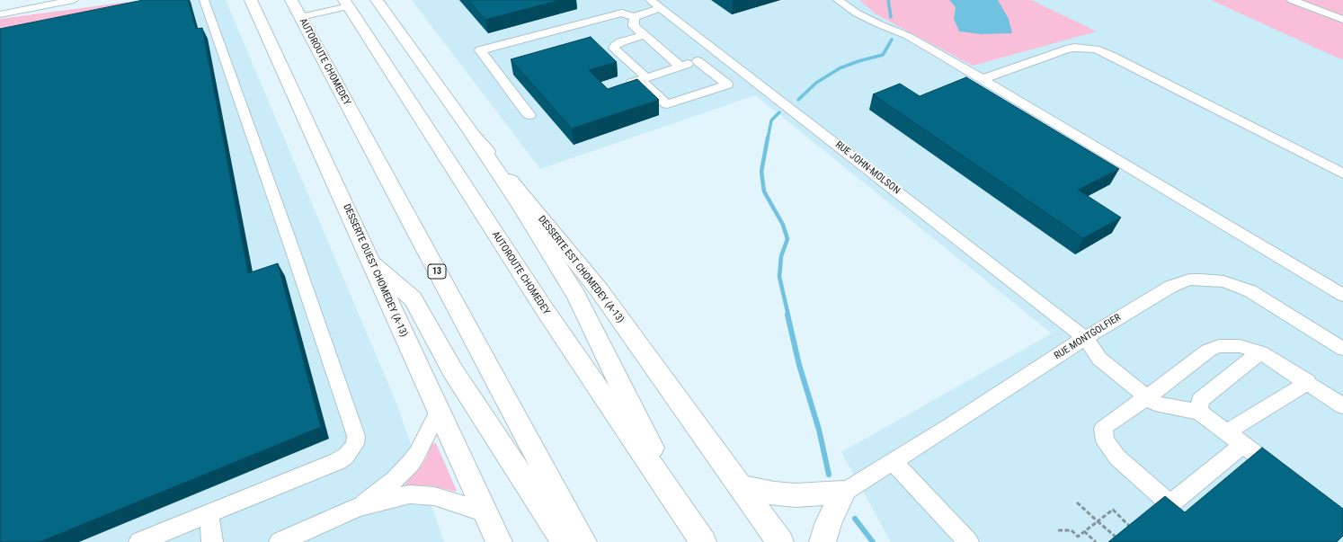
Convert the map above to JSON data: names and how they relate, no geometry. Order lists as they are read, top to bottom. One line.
{"streets":{"main road":["AUTOROUTE CHOMEDEY","DESSERTE EST CHOMEDEY (A-13)","DESSERTE OUEST CHOMEDEY (A-13)","13"],"street":["RUE JOHN-MOLSON","RUE MONTGOLFIER"]},"crossings":[["RUE JOHN-MOLSON","RUE MONTGOLFIER"]]}
